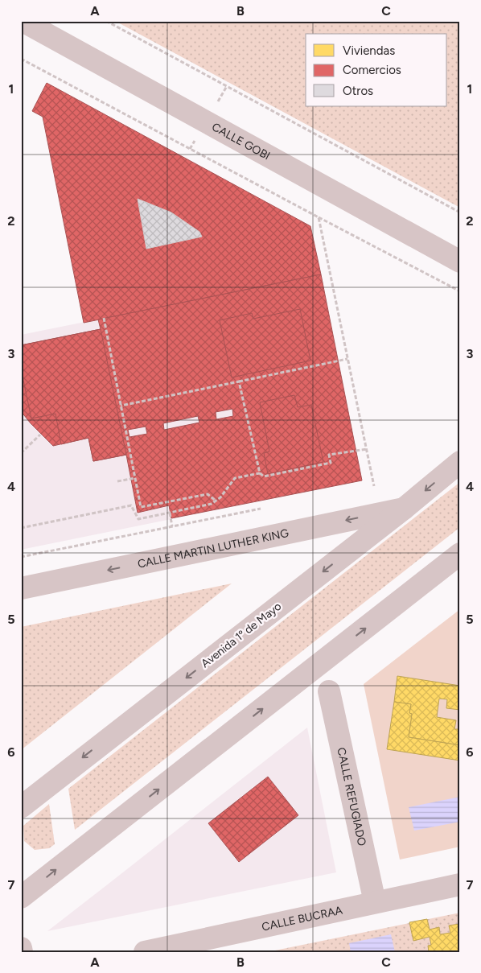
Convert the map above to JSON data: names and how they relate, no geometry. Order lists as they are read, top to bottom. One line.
{"streets":{"street":["CALLE GOBI","CALLE MARTIN LUTHER KING","Avenida 1º de Mayo","CALLE REFUGIADO","CALLE BUCRAA"]},"crossings":[["CALLE MARTIN LUTHER KING","Avenida 1º de Mayo"],["CALLE REFUGIADO","CALLE BUCRAA"]],"one_way":["CALLE MARTIN LUTHER KING"],"legend":["Viviendas","Comercios","Otros"],"grid":{"columns":["A","B","C"],"rows":["1","2","3","4","5","6","7"]}}
